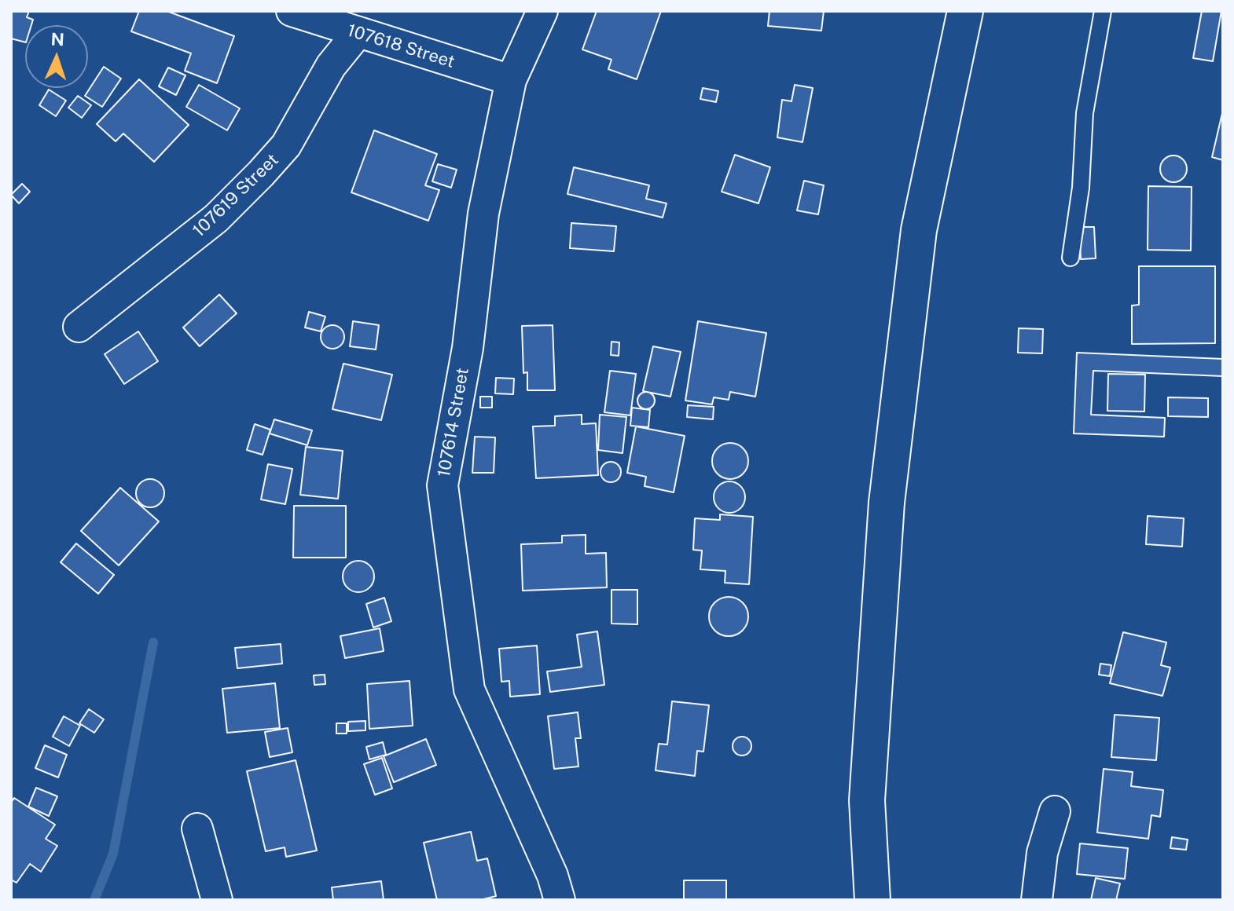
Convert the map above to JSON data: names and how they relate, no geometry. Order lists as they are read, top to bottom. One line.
{"streets":{"street":["107618 Street","107619 Street","107614 Street"]},"crossings":[["107618 Street","107619 Street"],["107618 Street","107614 Street"]],"north":"top"}
